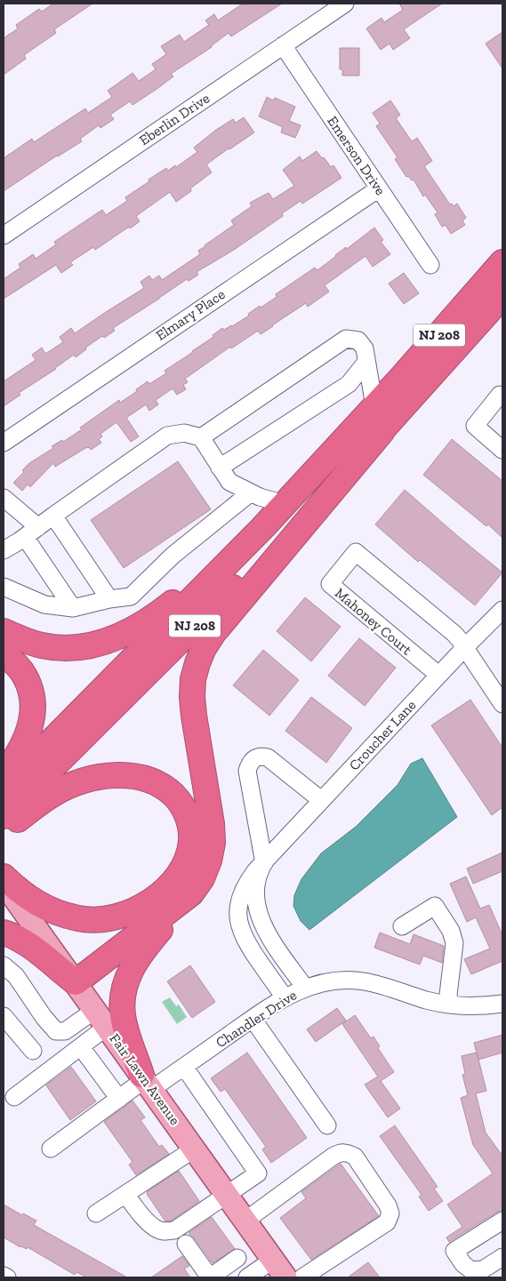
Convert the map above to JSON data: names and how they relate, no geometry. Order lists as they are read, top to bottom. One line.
{"streets":{"highway":["NJ 208"],"main road":["Fair Lawn Avenue"],"street":["Eberlin Drive","Emerson Drive","Elmary Place","Mahoney Court","Croucher Lane","Chandler Drive"]},"crossings":[["Eberlin Drive","Emerson Drive"],["Emerson Drive","Elmary Place"],["Mahoney Court","Croucher Lane"],["Croucher Lane","Chandler Drive"],["Chandler Drive","Fair Lawn Avenue"]]}
